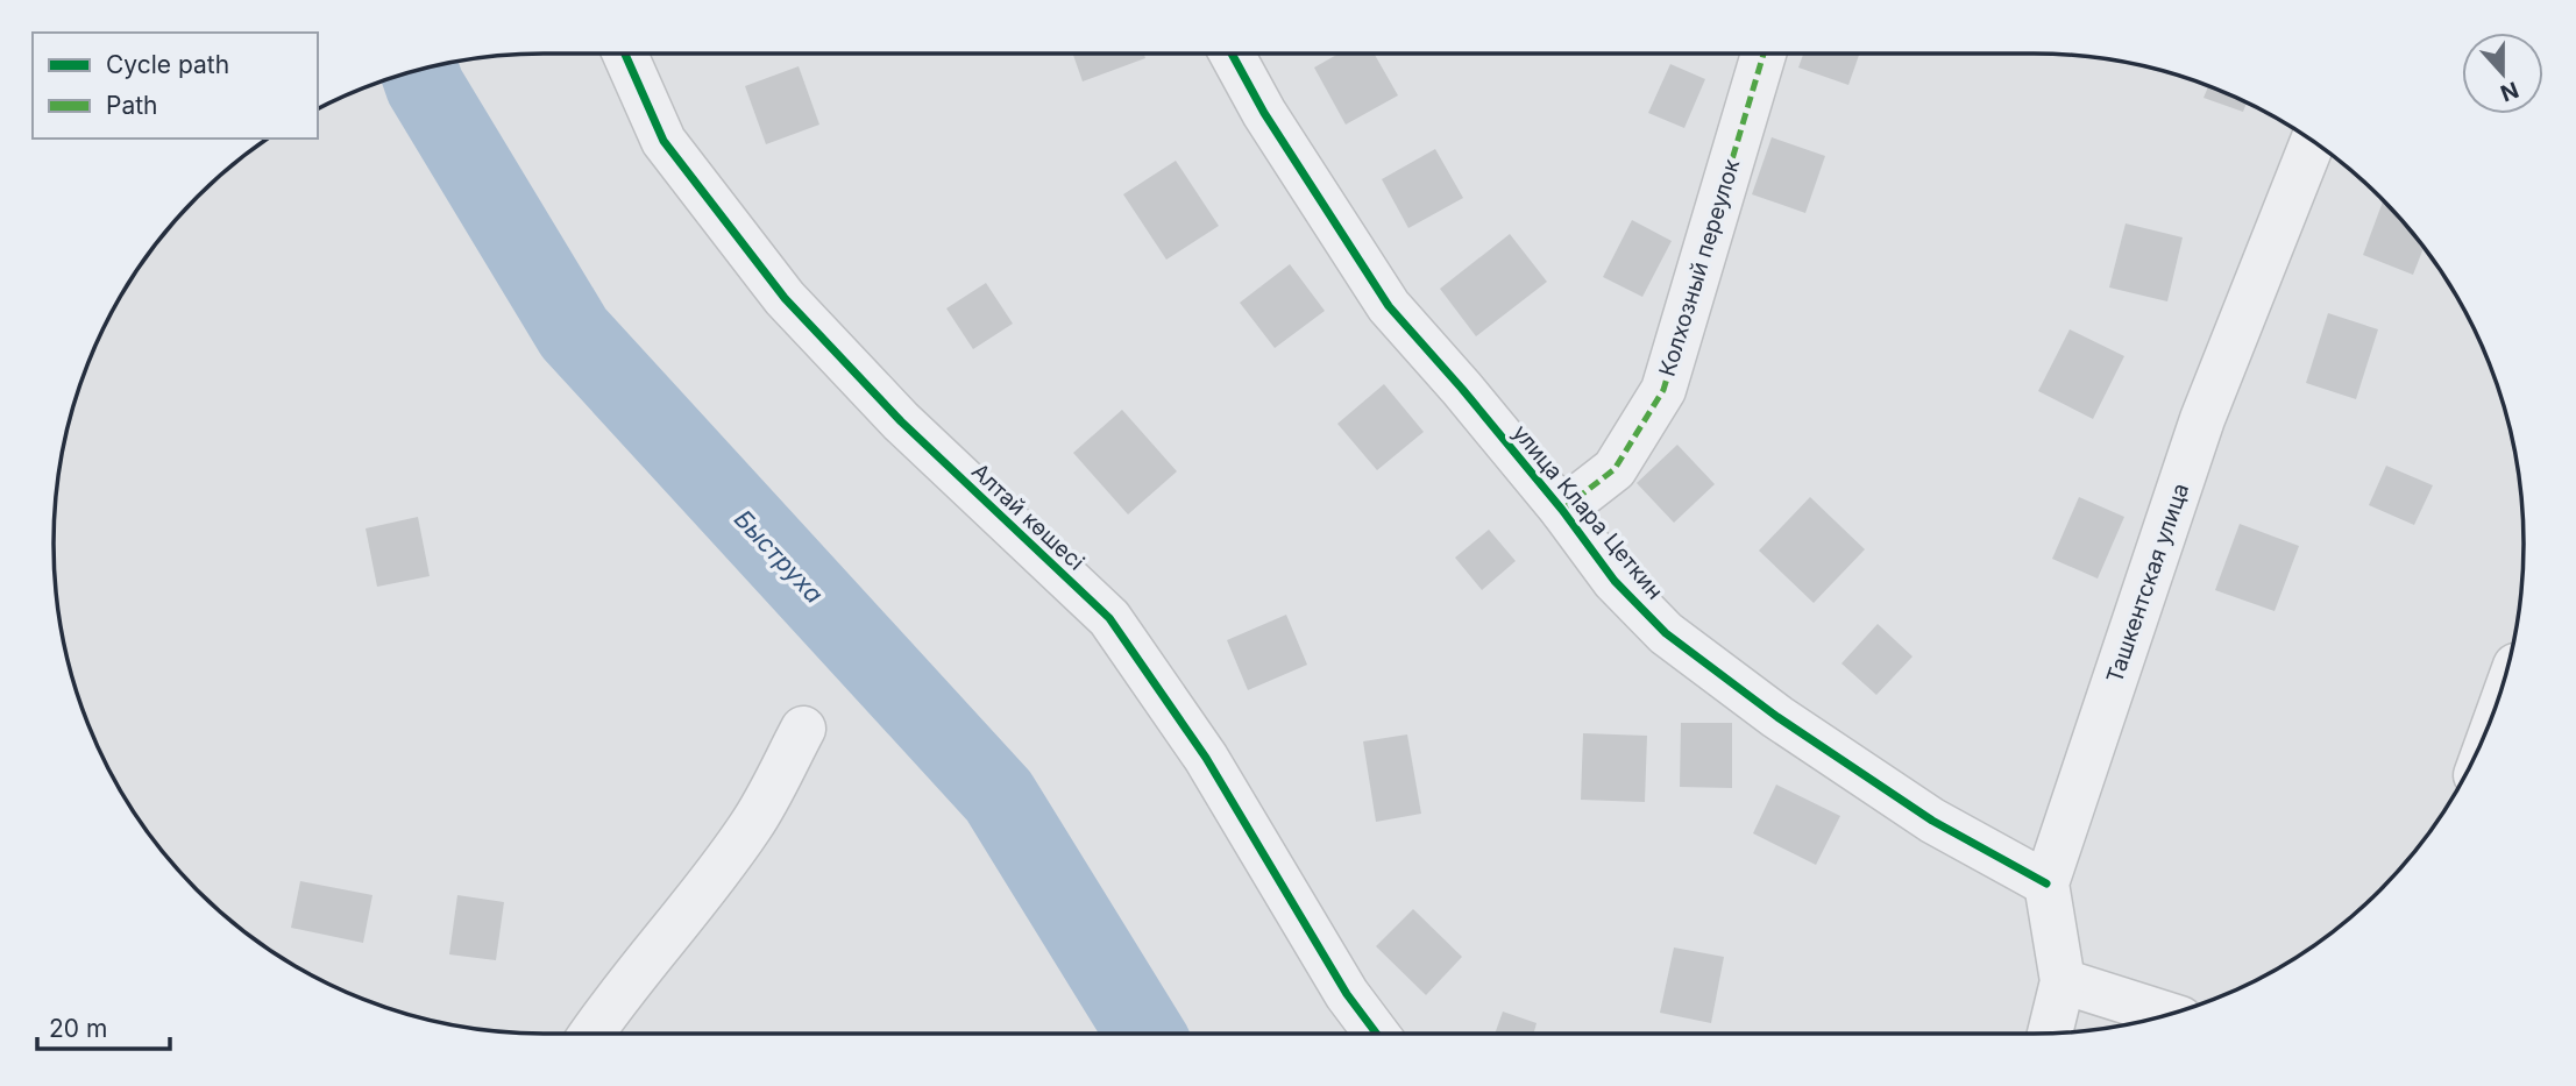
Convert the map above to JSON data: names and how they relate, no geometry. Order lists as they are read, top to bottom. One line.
{"streets":{"street":["Колхозный переулок","улица Клара Цеткин","Алтай көшесі","Ташкентская улица"]},"crossings":[["Колхозный переулок","улица Клара Цеткин"],["улица Клара Цеткин","Ташкентская улица"]],"water":["Быструха"],"legend":["Cycle path","Path"],"scale_bar":"20 m","north":"bottom"}
